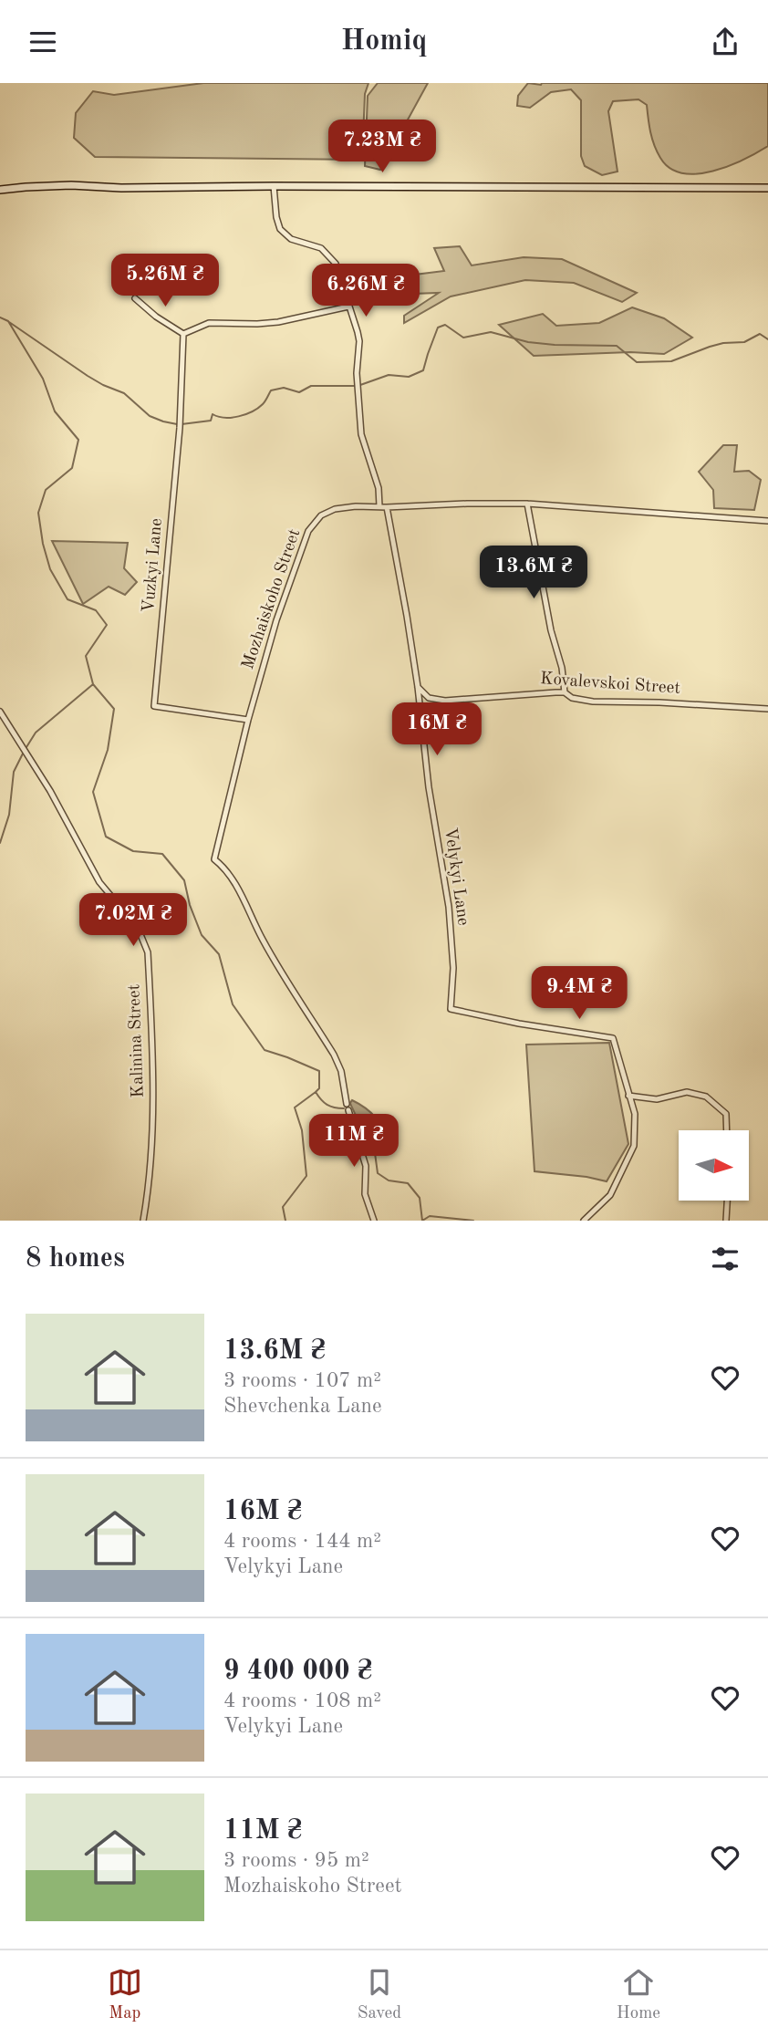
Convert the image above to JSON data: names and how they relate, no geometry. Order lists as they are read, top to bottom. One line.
{"streets":{"street":["Vuzkyi Lane","Mozhaiskoho Street","Kovalevskoi Street","Velykyi Lane","Kalinina Street"]},"crossings":[["Vuzkyi Lane","Mozhaiskoho Street"],["Mozhaiskoho Street","Velykyi Lane"],["Kovalevskoi Street","Velykyi Lane"]],"north":"right","page":{"header":"Homiq","price":["7.23M ₴","5.26M ₴","6.26M ₴","13.6M ₴","16M ₴","7.02M ₴","9.4M ₴","11M ₴"],"heading":"8 homes","list":[{"name":"13.6M ₴","note":"3 rooms · 107 m² · Shevchenka Lane"},{"name":"16M ₴","note":"4 rooms · 144 m² · Velykyi Lane"},{"name":"9 400 000 ₴","note":"4 rooms · 108 m² · Velykyi Lane"},{"name":"11M ₴","note":"3 rooms · 95 m² · Mozhaiskoho Street"}],"tabs":["Map","Saved","Home"]}}
